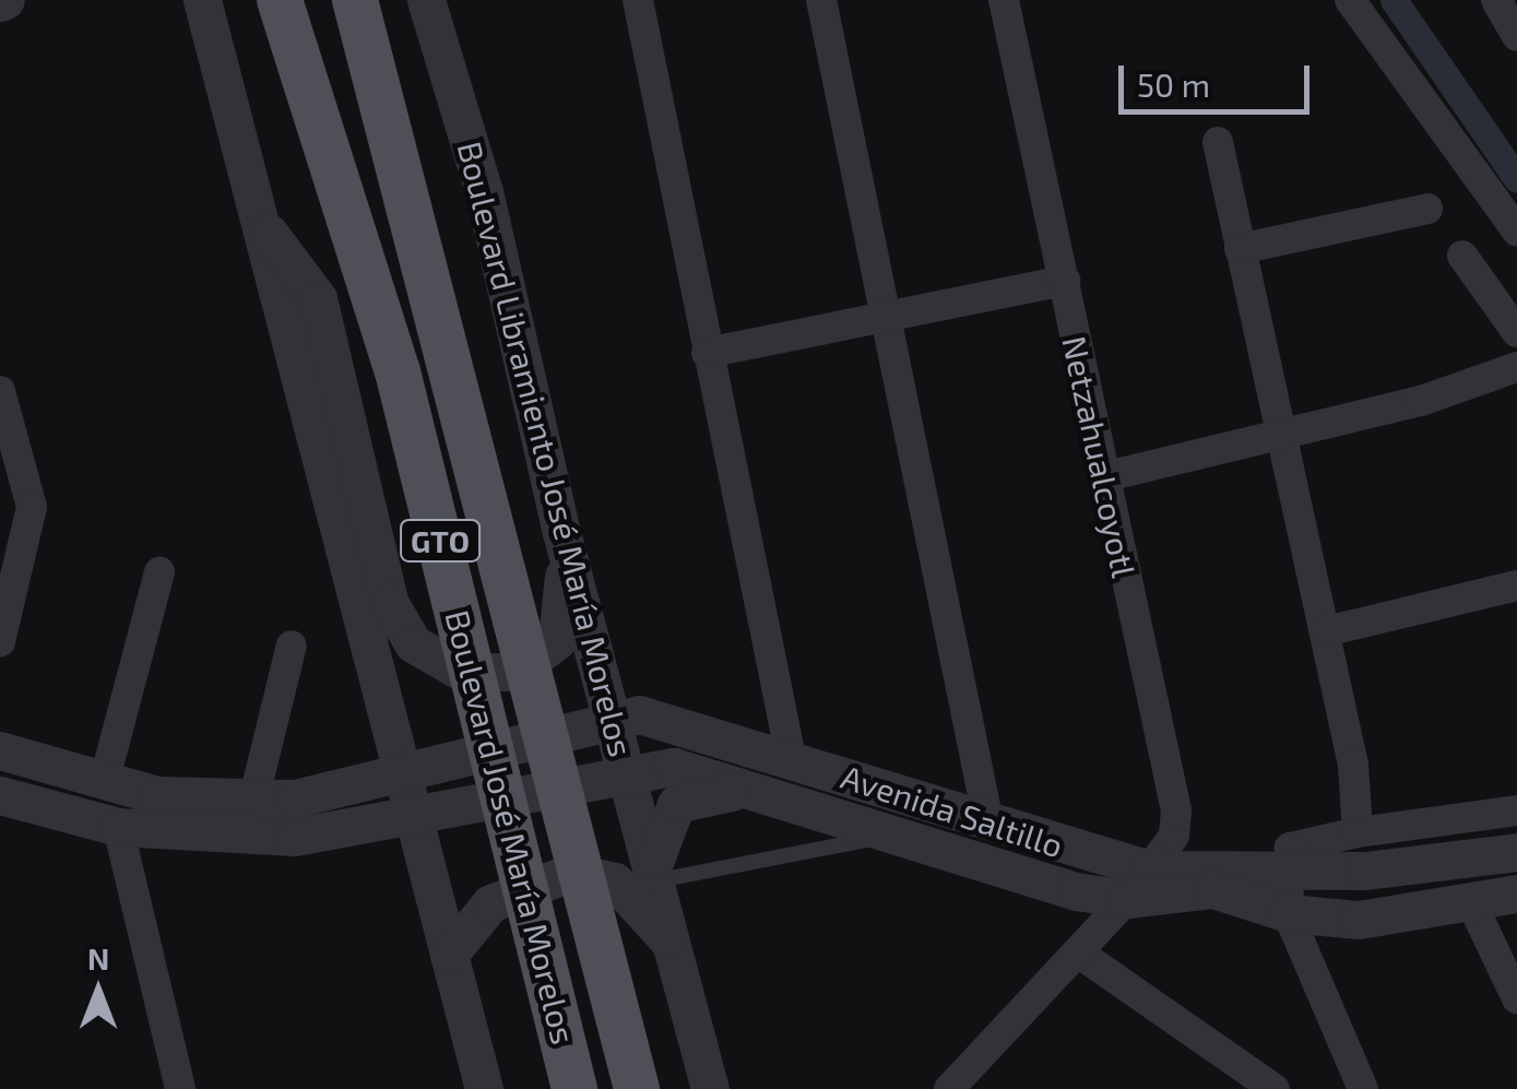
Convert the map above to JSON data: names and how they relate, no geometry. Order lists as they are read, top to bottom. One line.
{"streets":{"main road":["GTO","Boulevard José María Morelos"],"street":["Boulevard Libramiento José María Morelos","Netzahualcoyotl","Avenida Saltillo"]},"crossings":[["Boulevard Libramiento José María Morelos","Avenida Saltillo"],["Netzahualcoyotl","Avenida Saltillo"]],"scale_bar":"50 m","north":"top"}
